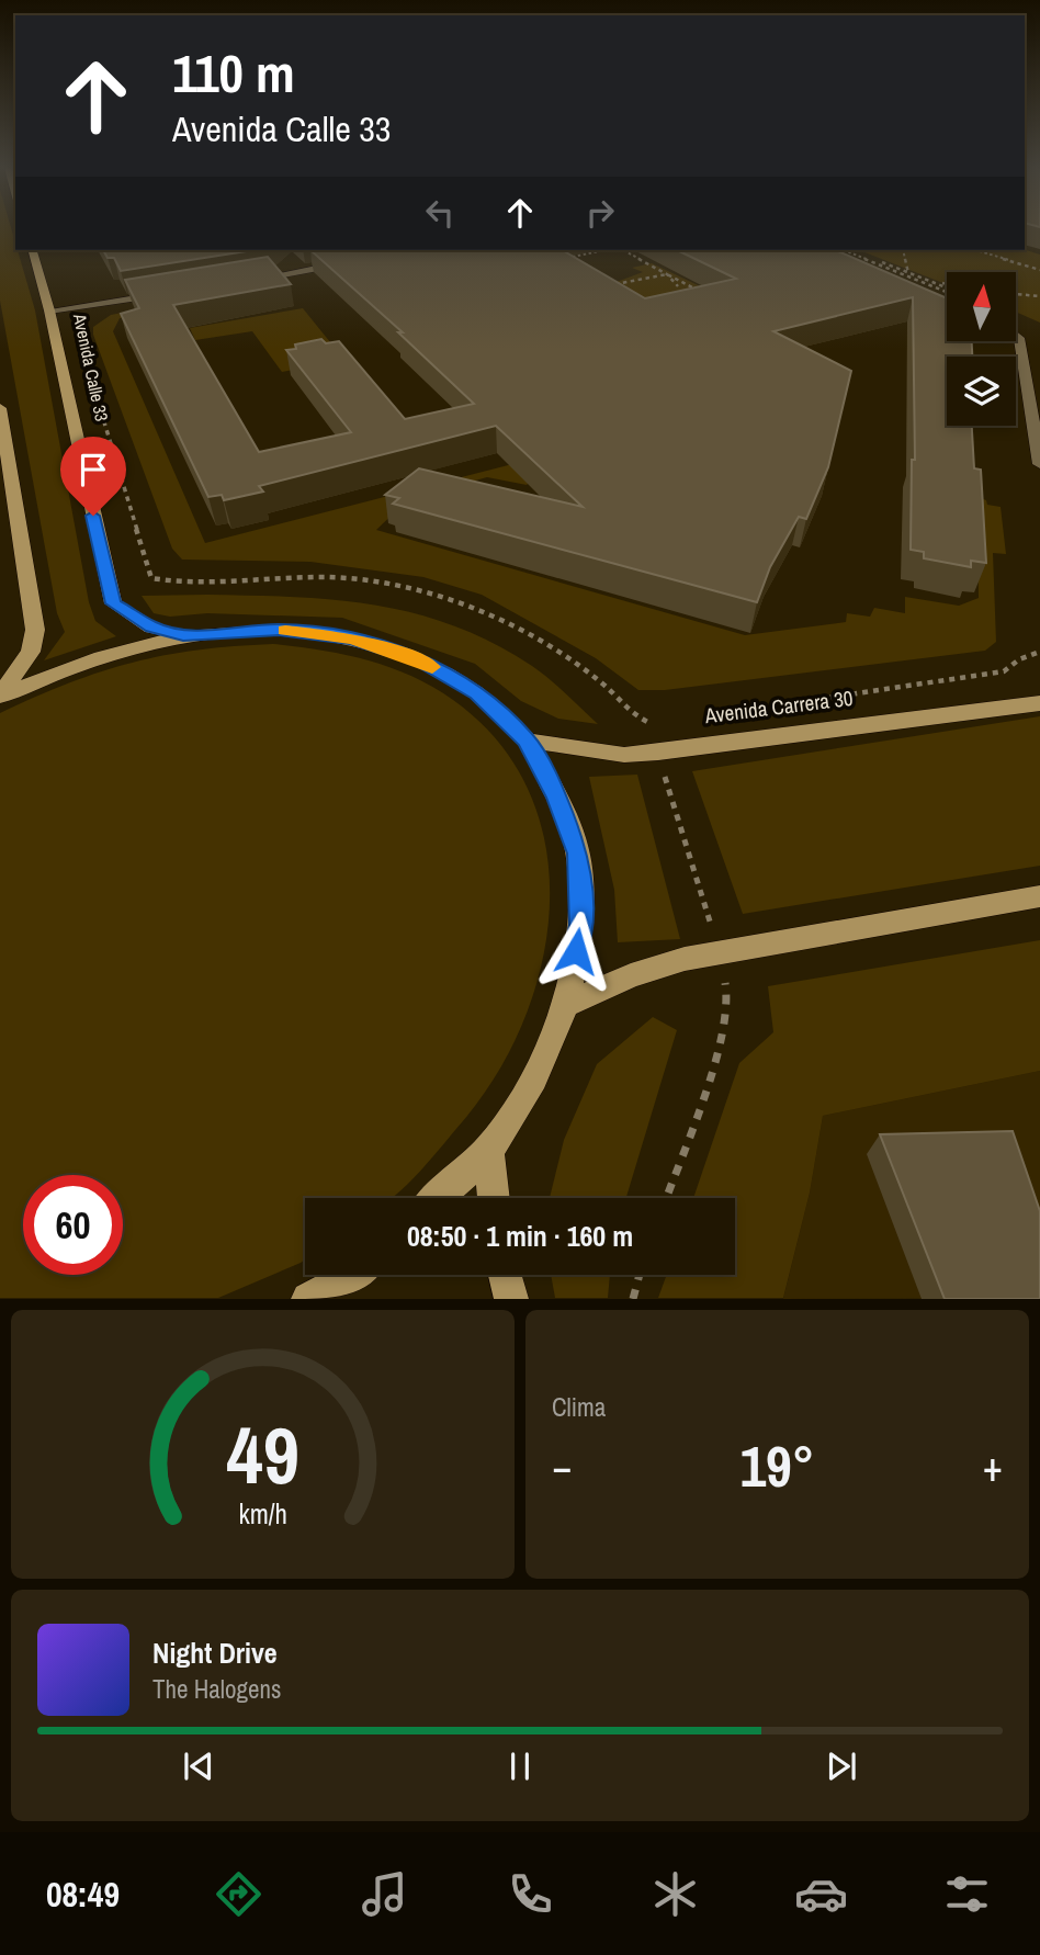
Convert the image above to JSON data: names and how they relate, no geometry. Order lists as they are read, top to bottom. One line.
{"streets":{"main road":["Avenida Calle 33","Avenida Carrera 30"]},"north":"top","page":{"turn":["110 m","Avenida Calle 33"],"limit":"60","trip":"08:50 · 1 min · 160 m","tile":"Clima","heat":["−","19°","+"],"song":["Night Drive","The Halogens"],"tabs":"08:49","gauge":["49","km/h"]}}
